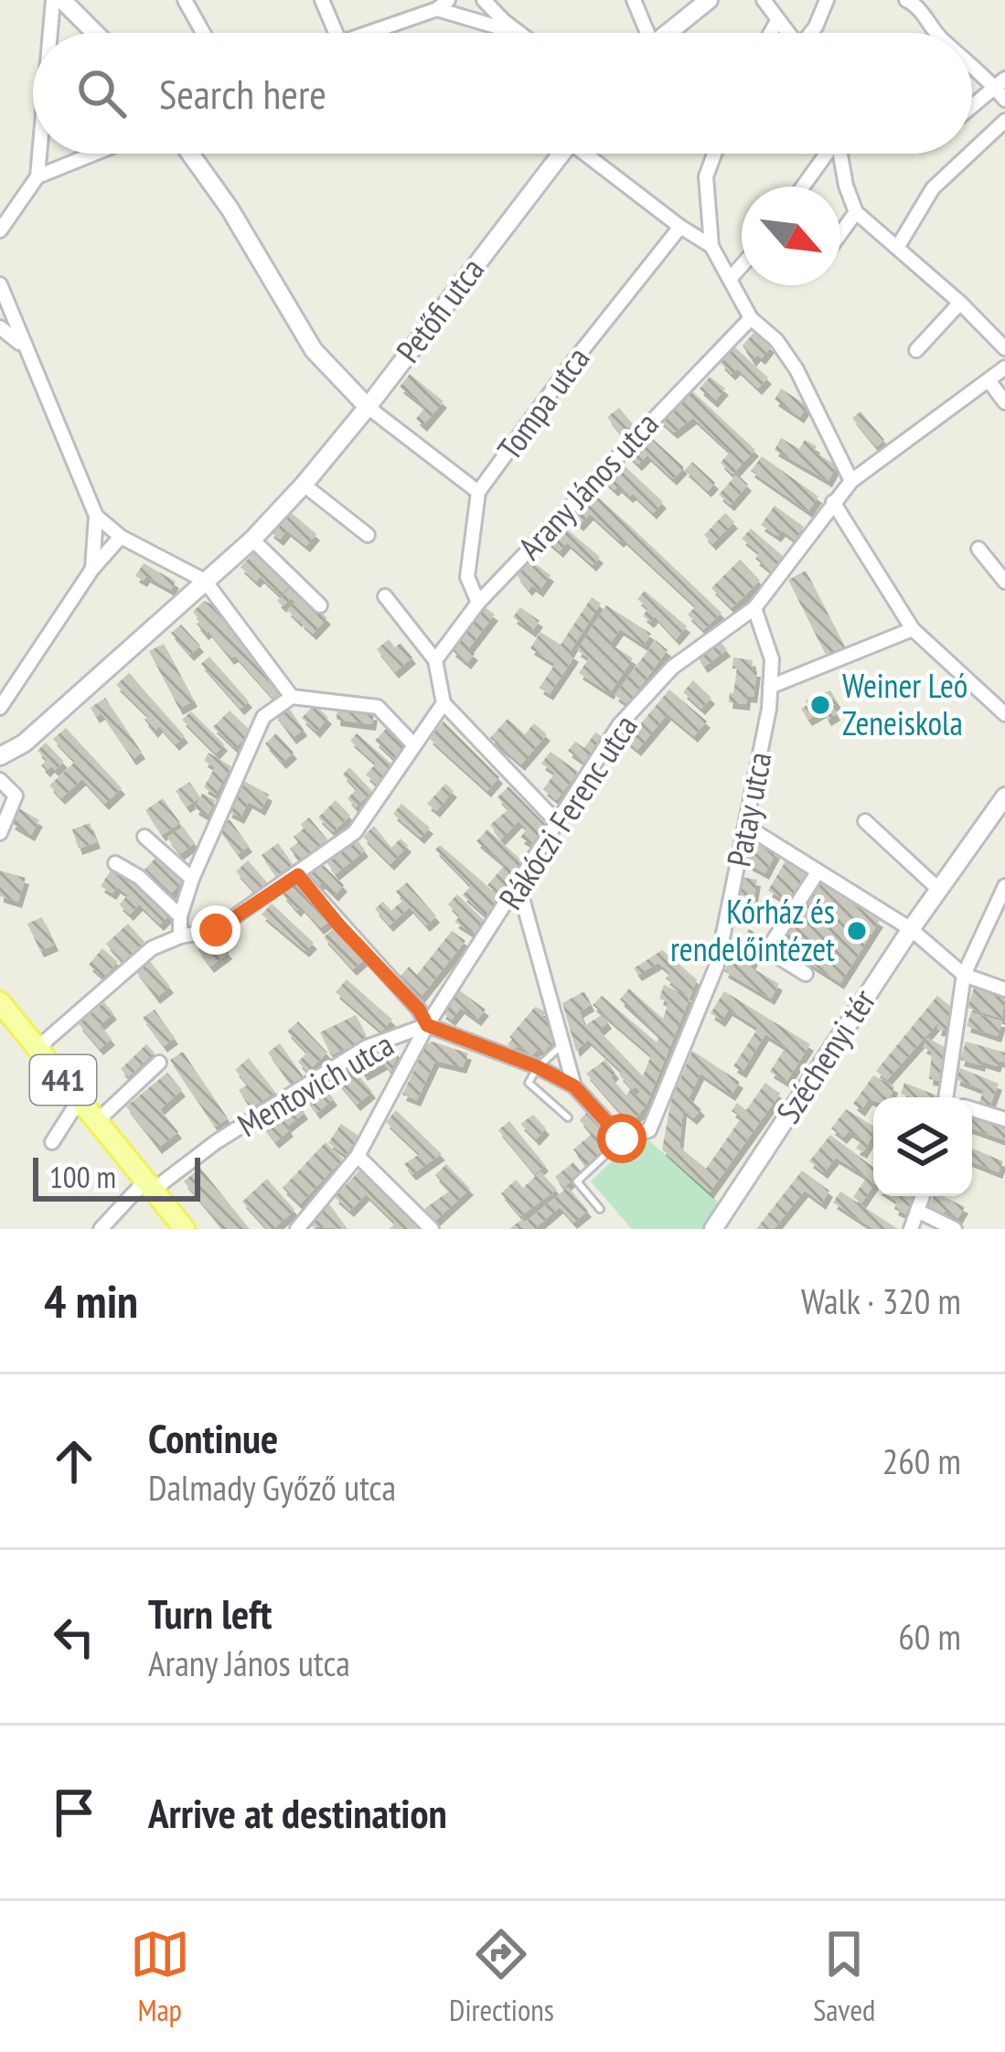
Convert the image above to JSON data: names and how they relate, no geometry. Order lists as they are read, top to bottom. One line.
{"streets":{"main road":["441"],"street":["Petőfi utca","Tompa utca","Arany János utca","Patay utca","Rákóczi Ferenc utca","Széchenyi tér","Mentovich utca"]},"crossings":[["Tompa utca","Arany János utca"],["Patay utca","Rákóczi Ferenc utca"],["Rákóczi Ferenc utca","Mentovich utca"],["441","Mentovich utca"]],"places":["Weiner Leó Zeneiskola","Kórház és rendelőintézet"],"scale_bar":"100 m","north":"bottom right","page":{"search":"Search here","scale":"100 m","heading":["4 min","Walk · 320 m"],"list":[["Continue","Dalmady Győző utca","260 m"],["Turn left","Arany János utca","60 m"],"Arrive at destination"],"nav":["Map","Directions","Saved"]}}
